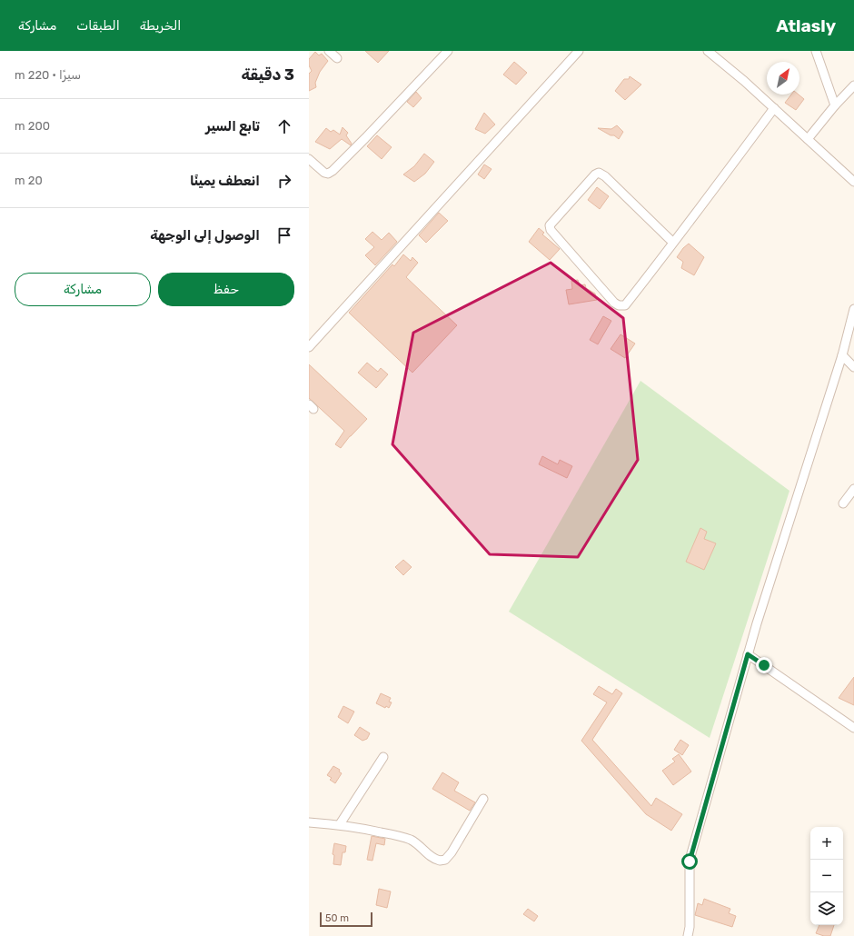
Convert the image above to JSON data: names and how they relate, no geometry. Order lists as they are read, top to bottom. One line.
{"scale_bar":"50 m","north":"top right","page":{"header":"Atlasly","nav":["الخريطة","الطبقات","مشاركة"],"heading":["3 دقيقة","سيرًا · 220 m"],"list":[["تابع السير","200 m"],["انعطف يمينًا","20 m"],"الوصول إلى الوجهة"],"buttons":["حفظ","مشاركة"],"map_buttons":["+","−"],"scale":"50 m"}}
